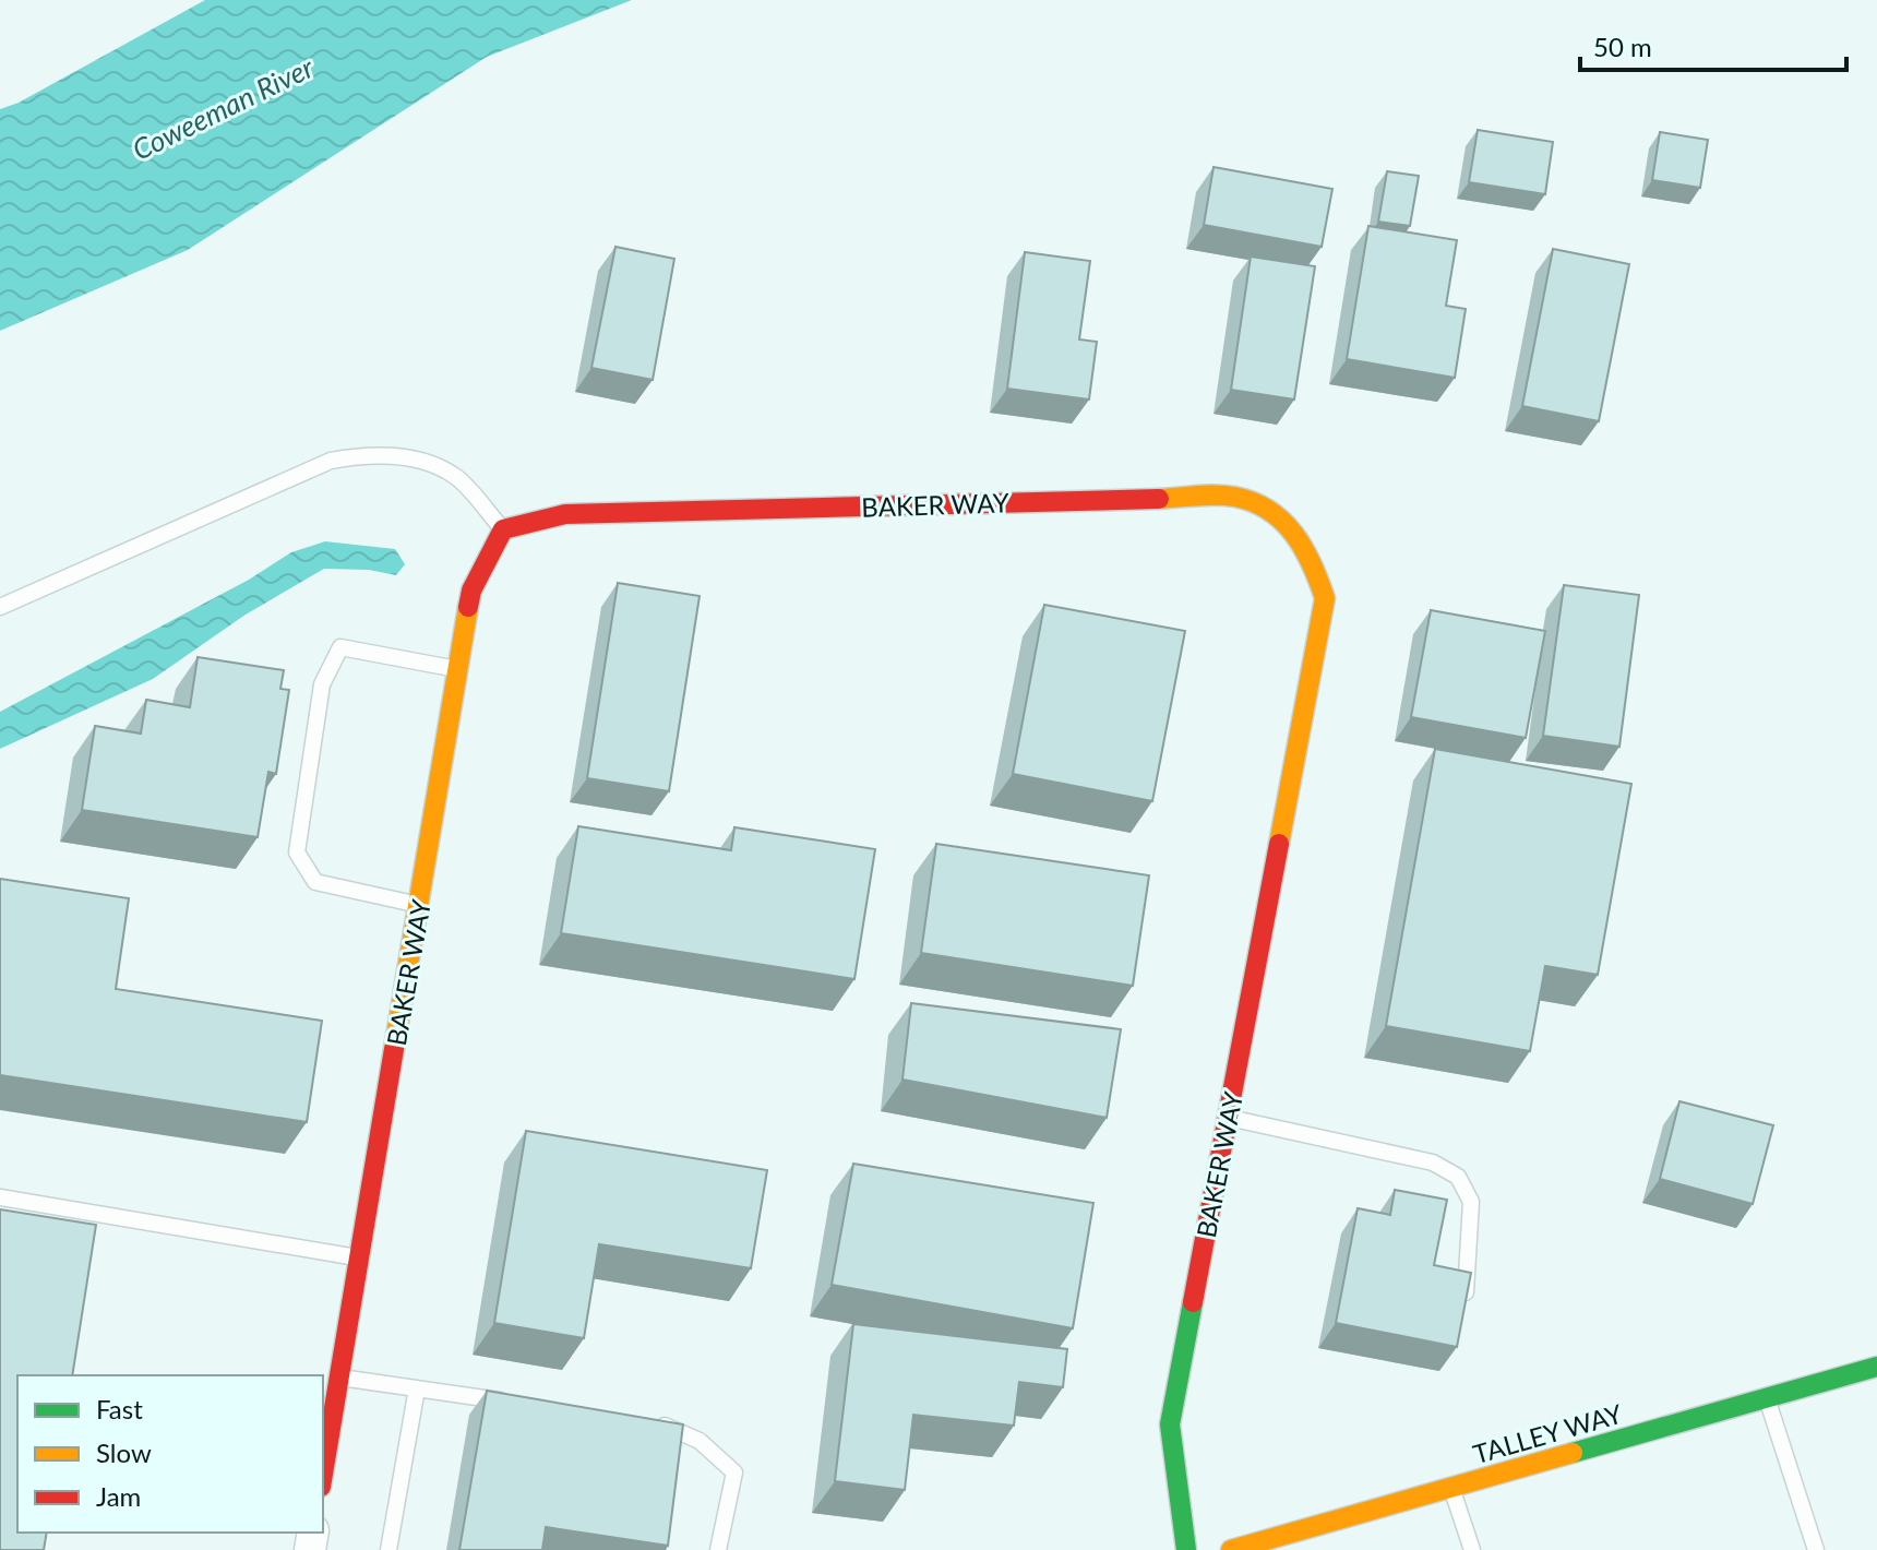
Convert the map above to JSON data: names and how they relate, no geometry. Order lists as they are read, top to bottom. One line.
{"streets":{"street":["BAKER WAY","TALLEY WAY"]},"water":["Coweeman River"],"legend":["Fast","Slow","Jam"],"scale_bar":"50 m"}
